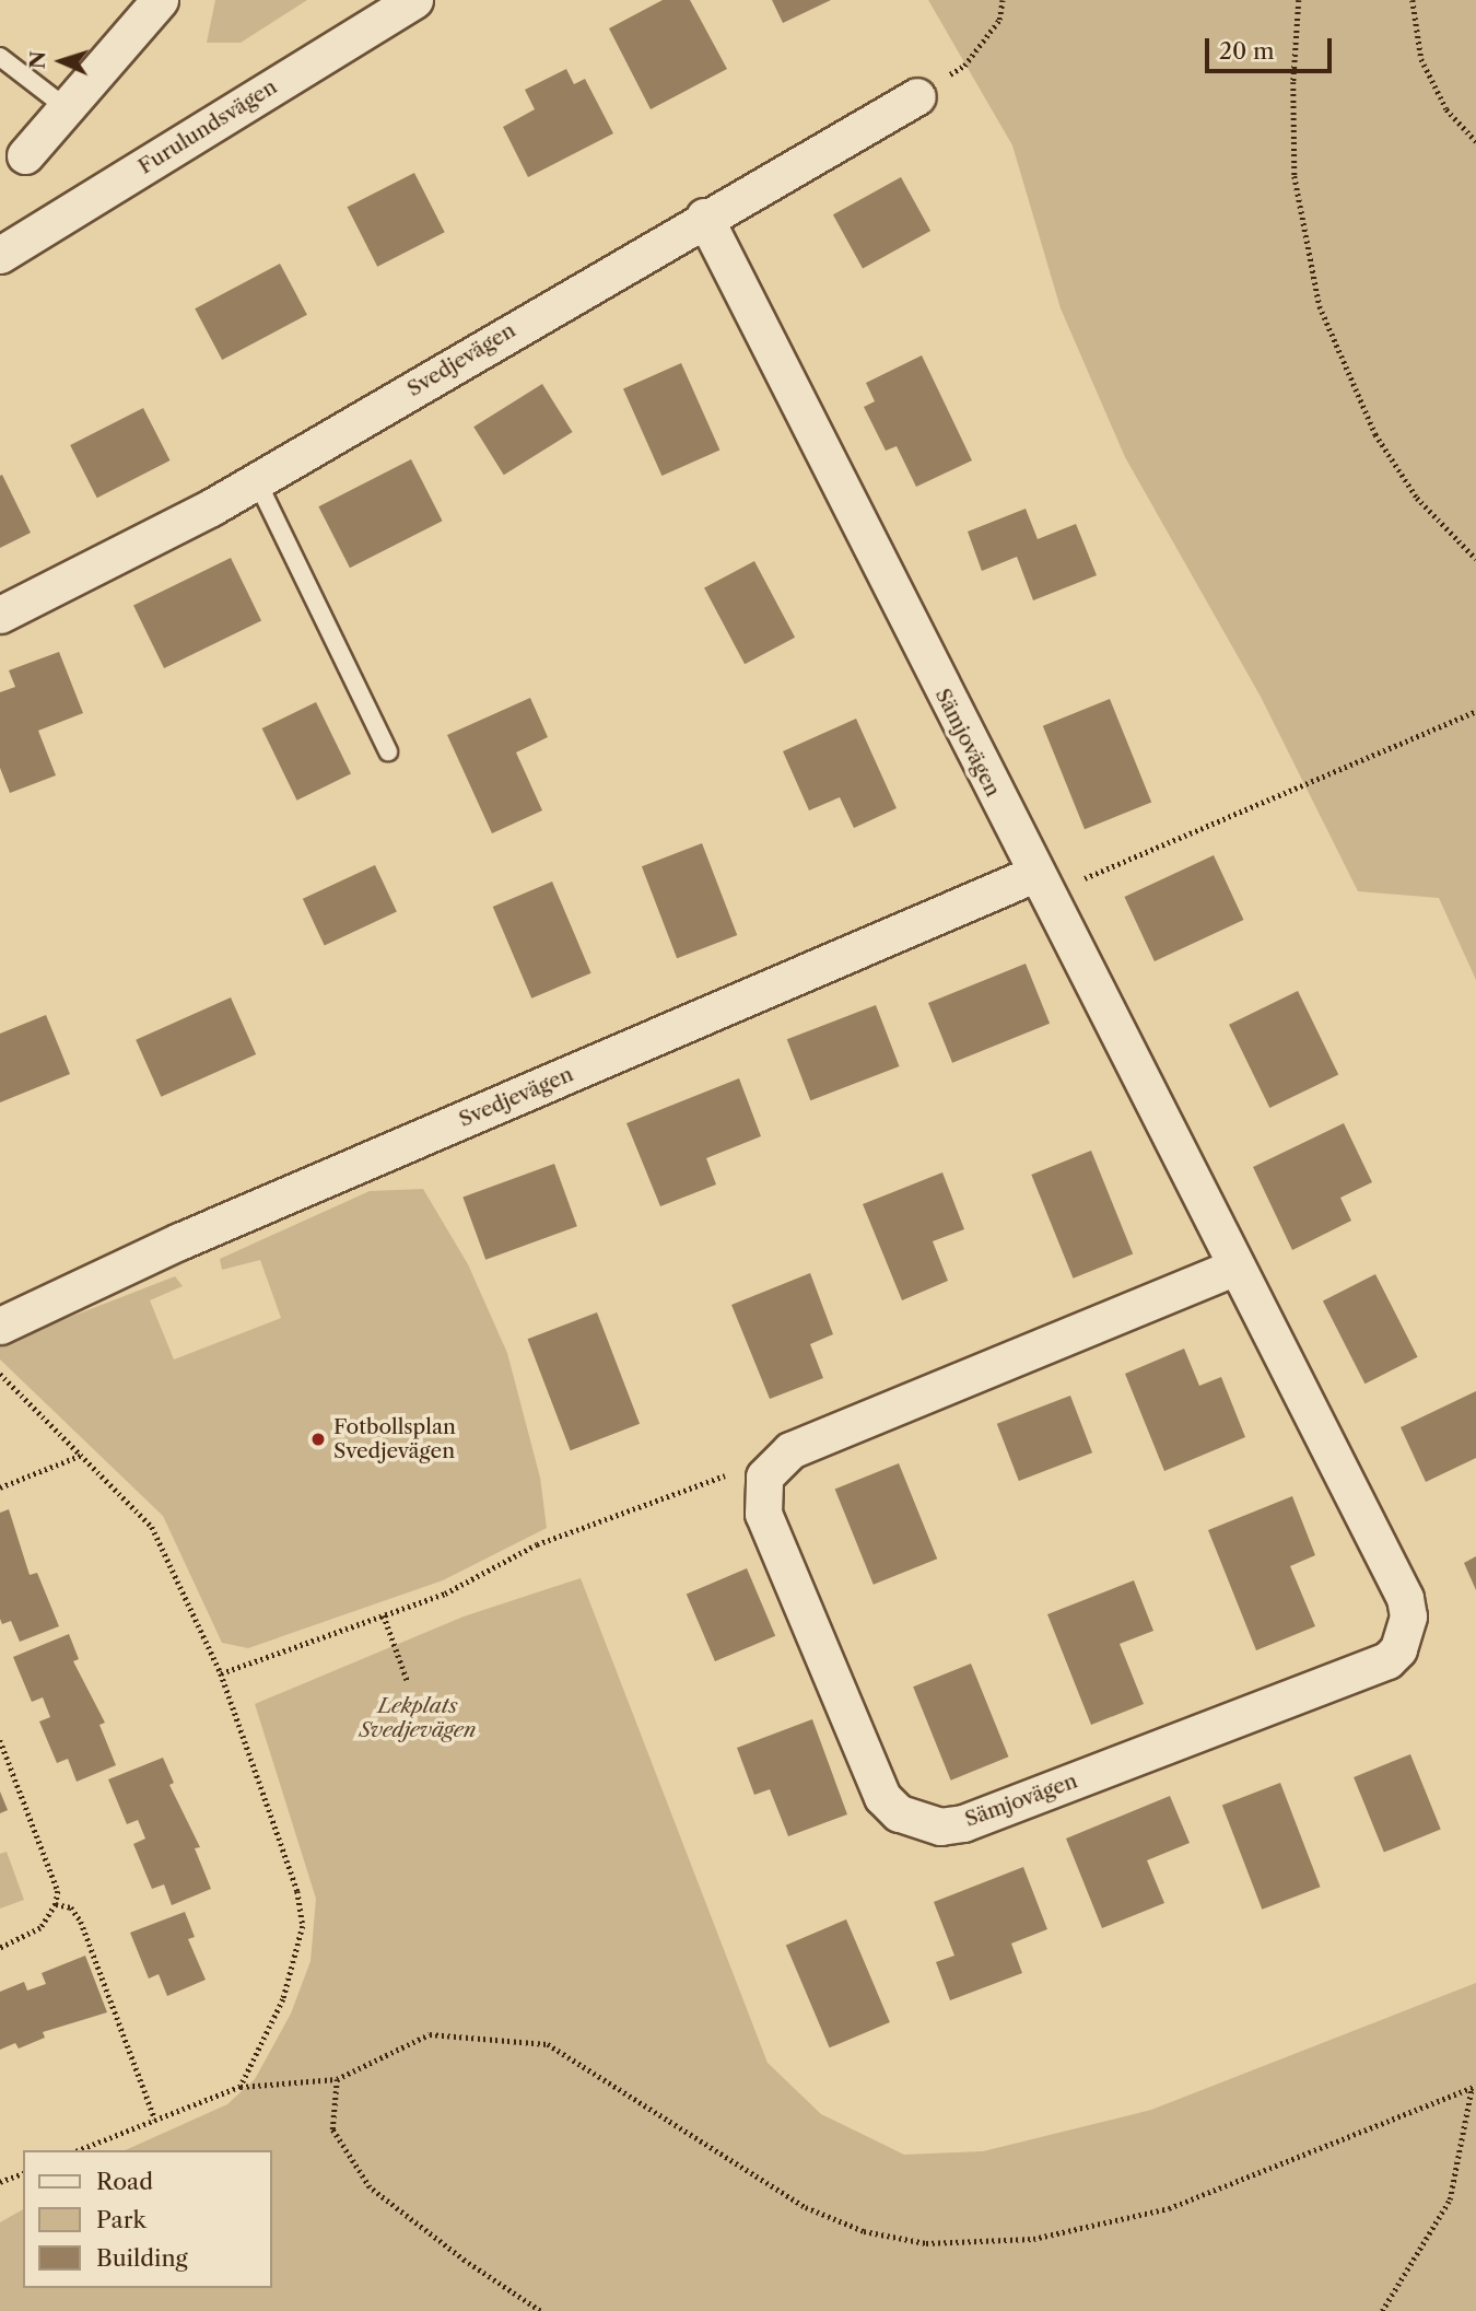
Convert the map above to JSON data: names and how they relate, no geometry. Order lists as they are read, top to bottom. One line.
{"streets":{"street":["Furulundsvägen","Svedjevägen","Sämjovägen"]},"crossings":[["Svedjevägen","Sämjovägen"]],"parks":["Lekplats Svedjevägen"],"places":["Fotbollsplan Svedjevägen"],"legend":["Road","Park","Building"],"scale_bar":"20 m","north":"left"}
